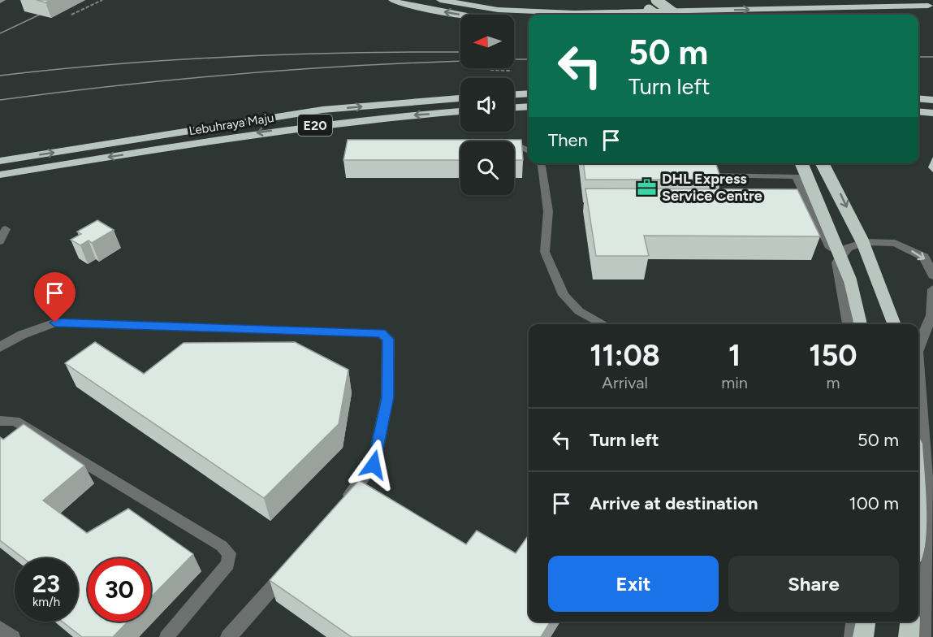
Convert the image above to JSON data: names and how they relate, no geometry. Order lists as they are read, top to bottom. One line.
{"streets":{"highway":["Lebuhraya Maju","E20"]},"places":{"office":["DHL Express Service Centre"]},"north":"left","page":{"turn":["50 m","Turn left"],"then":"Then","eta":["11:08","Arrival","1","min","150","m"],"list":[{"name":"Turn left","value":"50 m"},{"name":"Arrive at destination","value":"100 m"}],"buttons":["Exit","Share"],"speed":"23 km/h","limit":"30"}}
